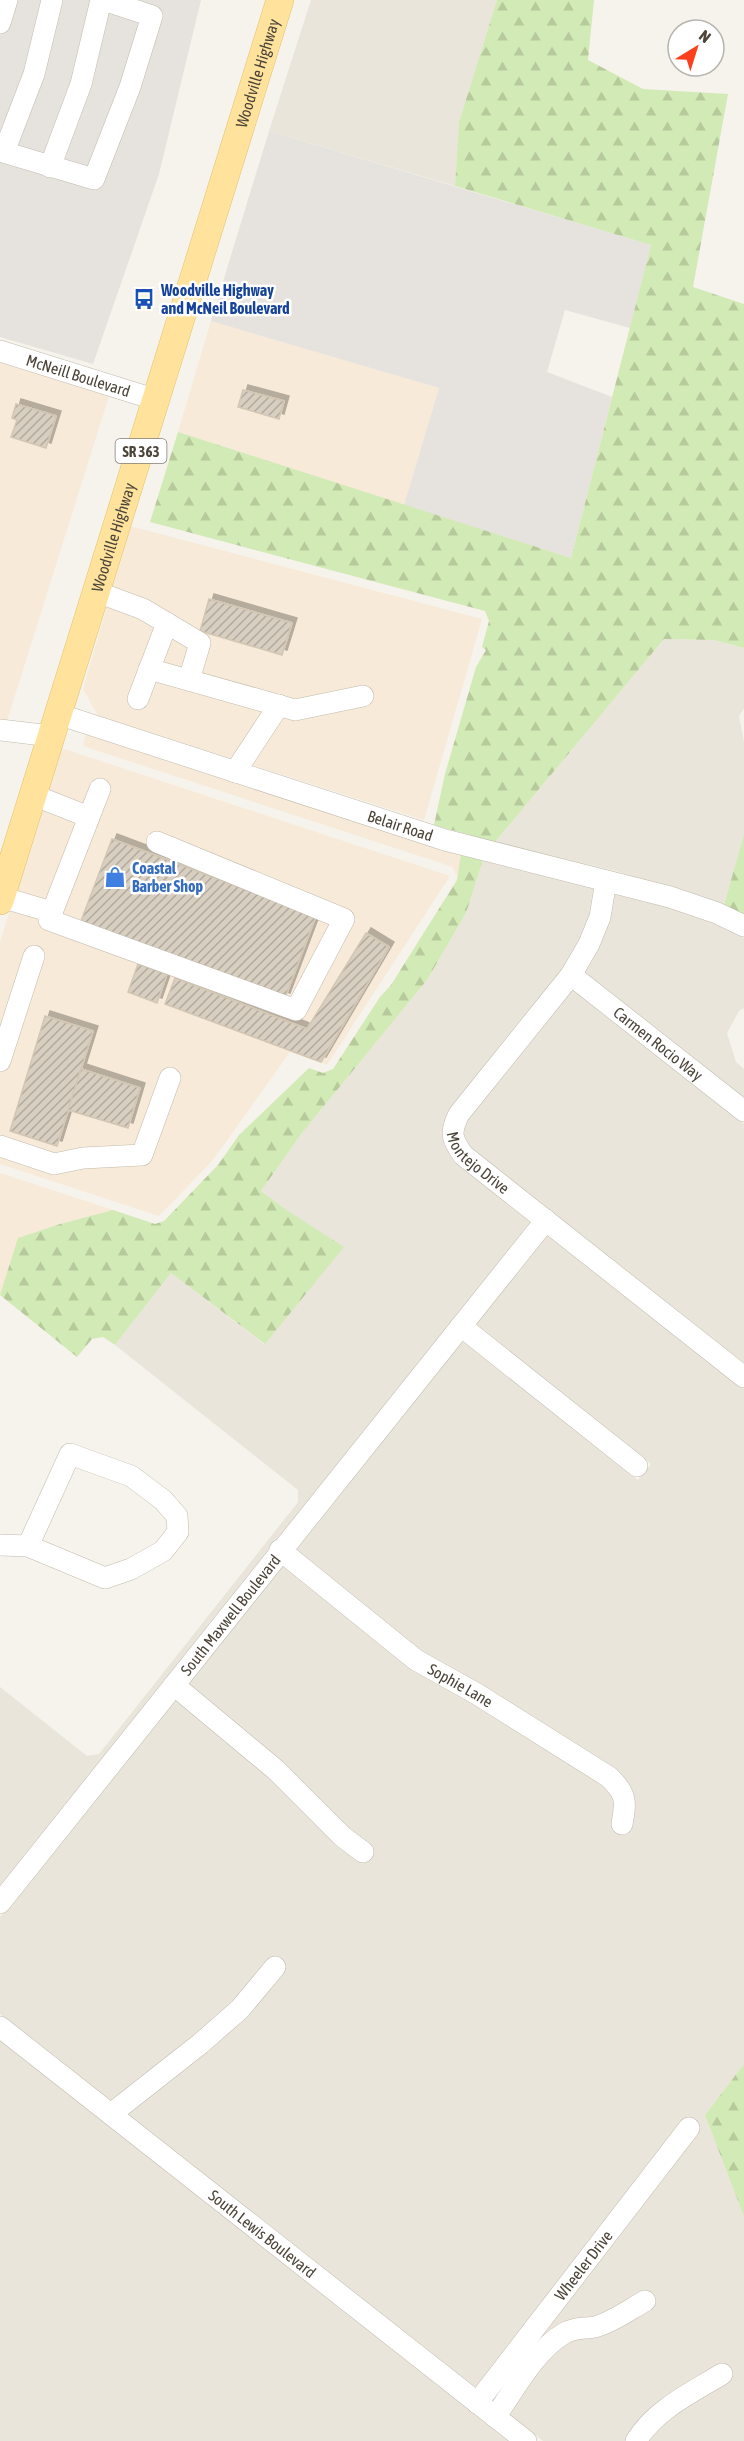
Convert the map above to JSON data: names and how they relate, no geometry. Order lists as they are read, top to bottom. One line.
{"streets":{"main road":["Woodville Highway","SR 363"],"street":["McNeill Boulevard","Belair Road","Carmen Rocio Way","Montejo Drive","South Maxwell Boulevard","Sophie Lane","South Lewis Boulevard","Wheeler Drive"]},"crossings":[["Woodville Highway","McNeill Boulevard"],["Woodville Highway","Belair Road"],["Belair Road","Montejo Drive"],["Carmen Rocio Way","Montejo Drive"],["Montejo Drive","South Maxwell Boulevard"],["South Maxwell Boulevard","Sophie Lane"],["South Lewis Boulevard","Wheeler Drive"]],"places":{"bus stop":["Woodville Highway and McNeil Boulevard"],"shop":["Coastal Barber Shop"]},"north":"top right"}
